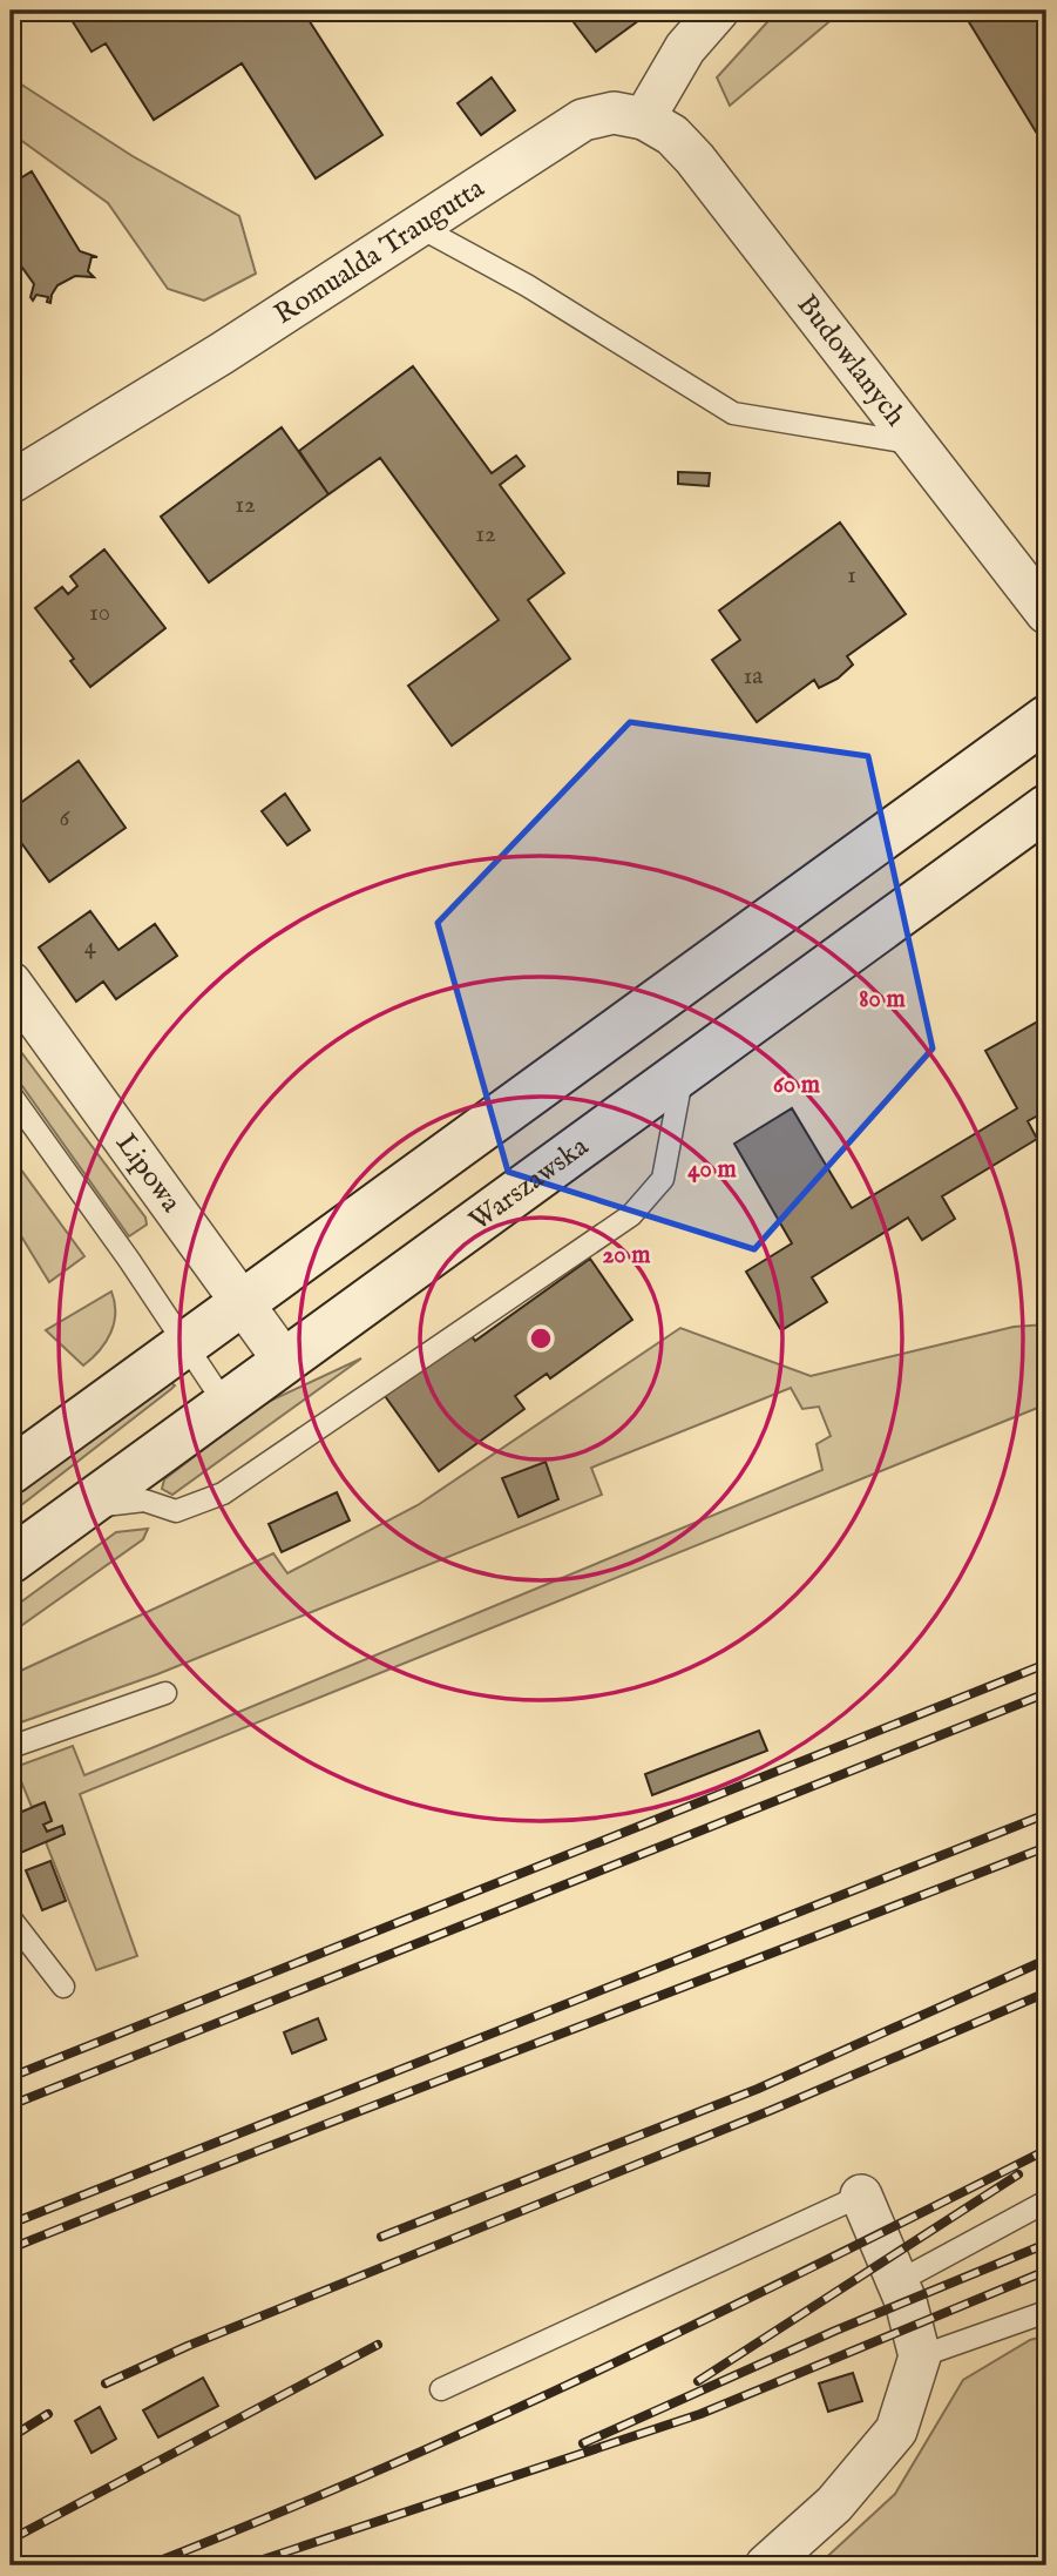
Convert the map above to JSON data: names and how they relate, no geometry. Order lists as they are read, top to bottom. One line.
{"streets":{"main road":["Warszawska"],"street":["Romualda Traugutta","Budowlanych","Lipowa"]},"crossings":[["Romualda Traugutta","Budowlanych"],["Lipowa","Warszawska"]],"house_numbers":["12","12","1","10","1a","6","4"],"rings":["80 m","60 m","40 m","20 m"]}
